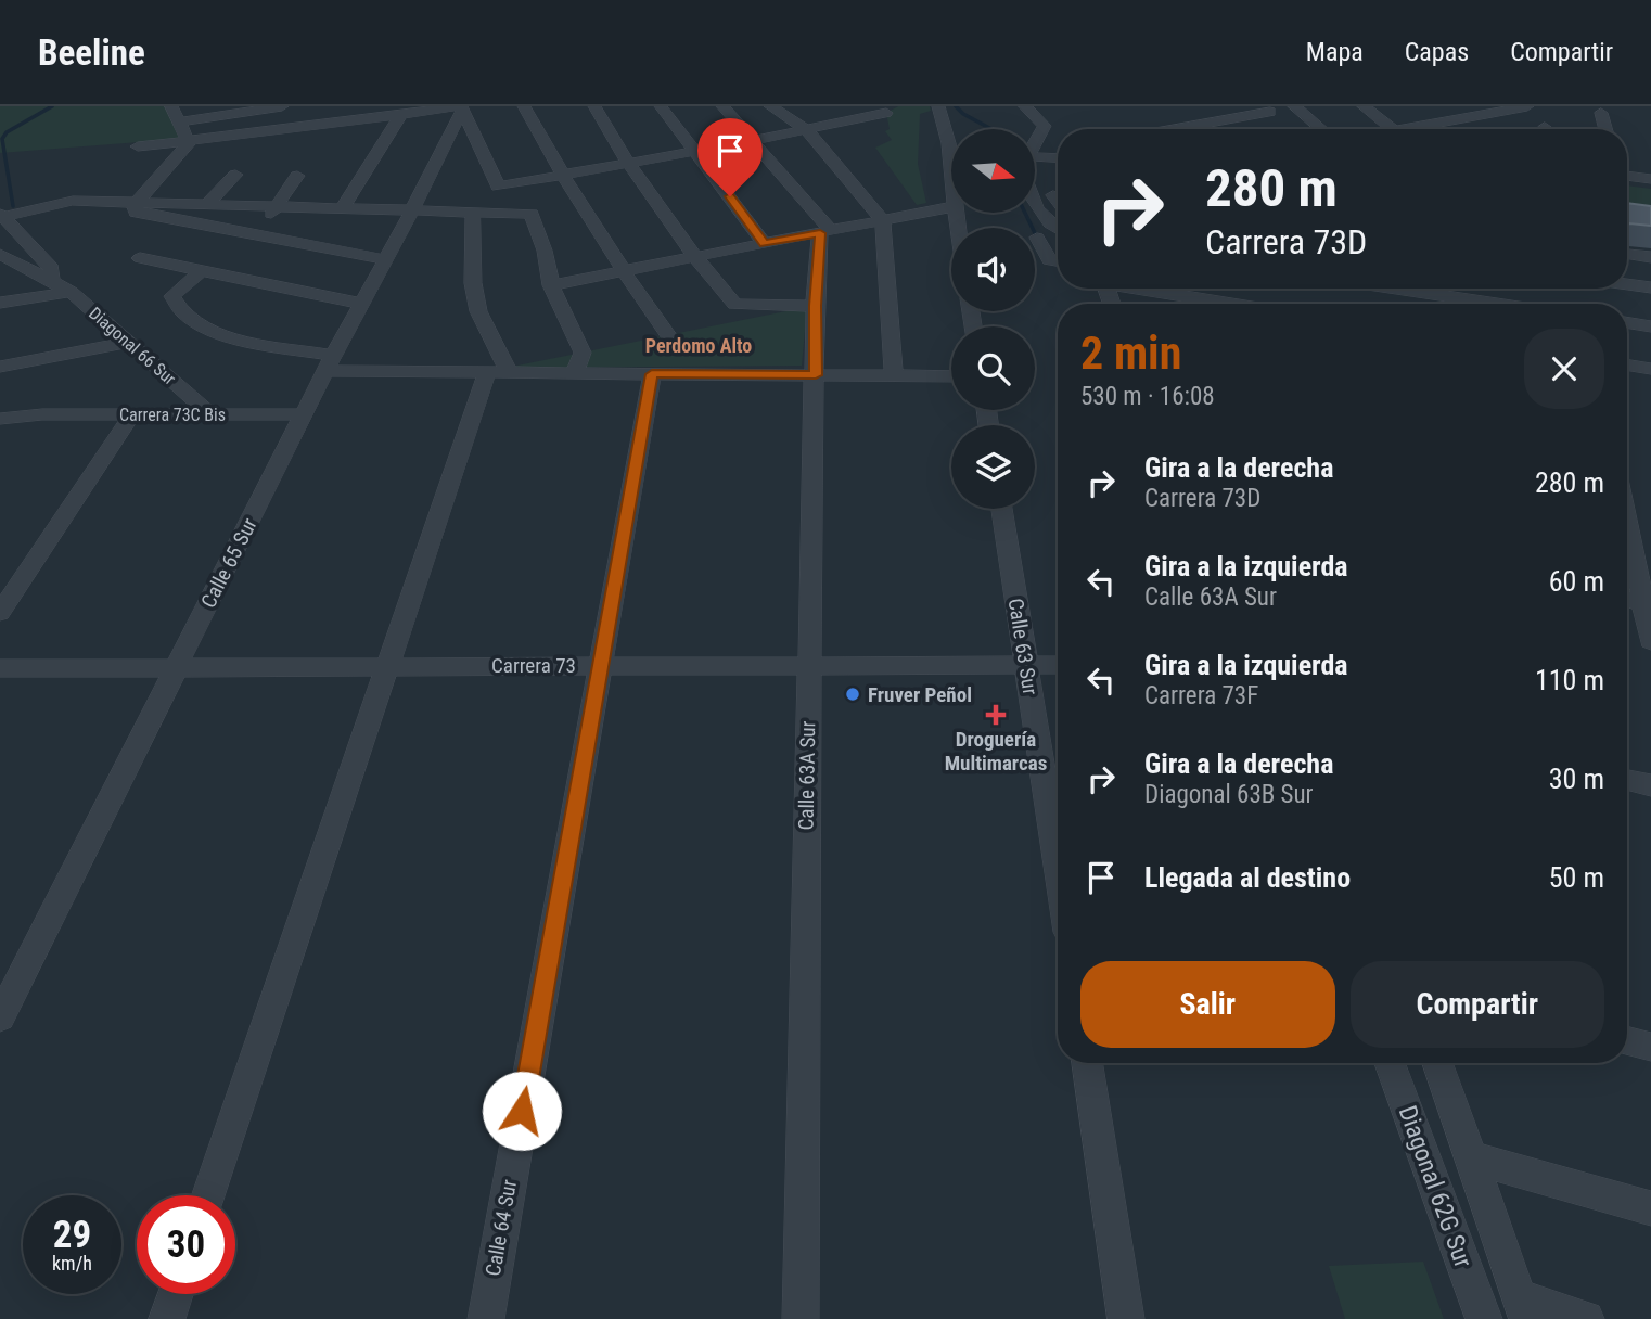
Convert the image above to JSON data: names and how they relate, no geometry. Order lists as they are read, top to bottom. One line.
{"streets":{"street":["Diagonal 66 Sur","Carrera 73C Bis","Calle 65 Sur","Calle 63 Sur","Carrera 73","Calle 63A Sur","Diagonal 62G Sur","Calle 64 Sur"]},"crossings":[["Diagonal 66 Sur","Carrera 73C Bis"],["Carrera 73C Bis","Calle 65 Sur"],["Calle 65 Sur","Carrera 73"],["Calle 63 Sur","Carrera 73"],["Carrera 73","Calle 63A Sur"],["Carrera 73","Calle 64 Sur"]],"districts":["Perdomo Alto"],"places":{"other":["Fruver Peñol"],"health":["Droguería Multimarcas"]},"north":"right","page":{"header":"Beeline","nav":["Mapa","Capas","Compartir"],"turn":["280 m","Carrera 73D"],"heading":["2 min","530 m · 16:08"],"list":[{"name":"Gira a la derecha","note":"Carrera 73D","value":"280 m"},{"name":"Gira a la izquierda","note":"Calle 63A Sur","value":"60 m"},{"name":"Gira a la izquierda","note":"Carrera 73F","value":"110 m"},{"name":"Gira a la derecha","note":"Diagonal 63B Sur","value":"30 m"},{"name":"Llegada al destino","value":"50 m"}],"buttons":["Salir","Compartir"],"speed":"29 km/h","limit":"30"}}
